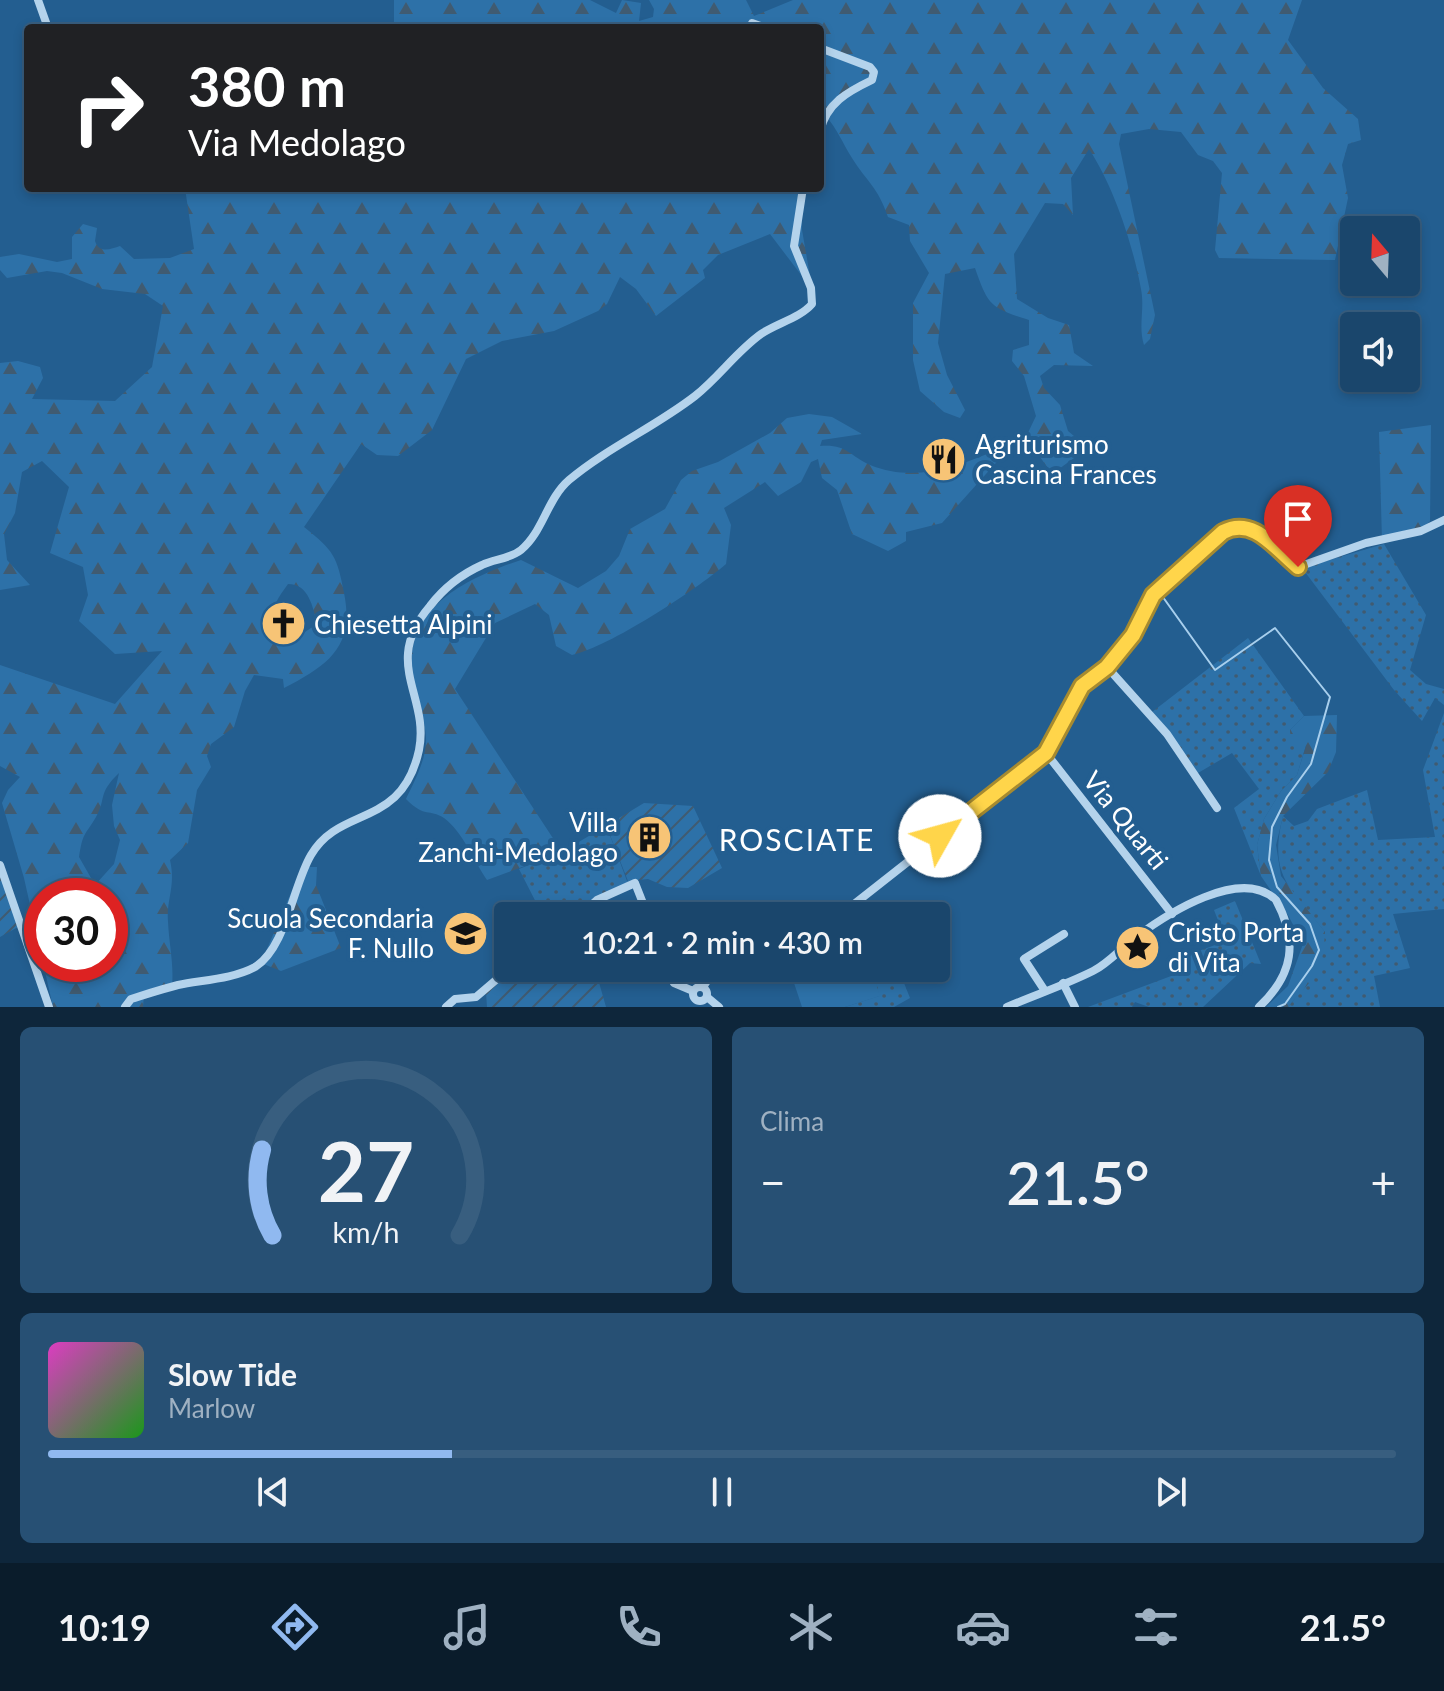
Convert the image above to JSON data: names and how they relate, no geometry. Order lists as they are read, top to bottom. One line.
{"streets":{"street":["Via Quarti"]},"districts":["ROSCIATE"],"places":{"restaurant":["Agriturismo Cascina Frances"],"church":["Chiesetta Alpini"],"building":["Villa Zanchi-Medolago"],"school or university":["Scuola Secondaria F. Nullo"],"place":["Cristo Porta di Vita"]},"north":"top","page":{"turn":["380 m","Via Medolago"],"limit":"30","trip":"10:21 · 2 min · 430 m","tile":"Clima","heat":["−","21.5°","+"],"song":["Slow Tide","Marlow"],"tabs":["10:19","21.5°"],"gauge":["27","km/h"]}}
